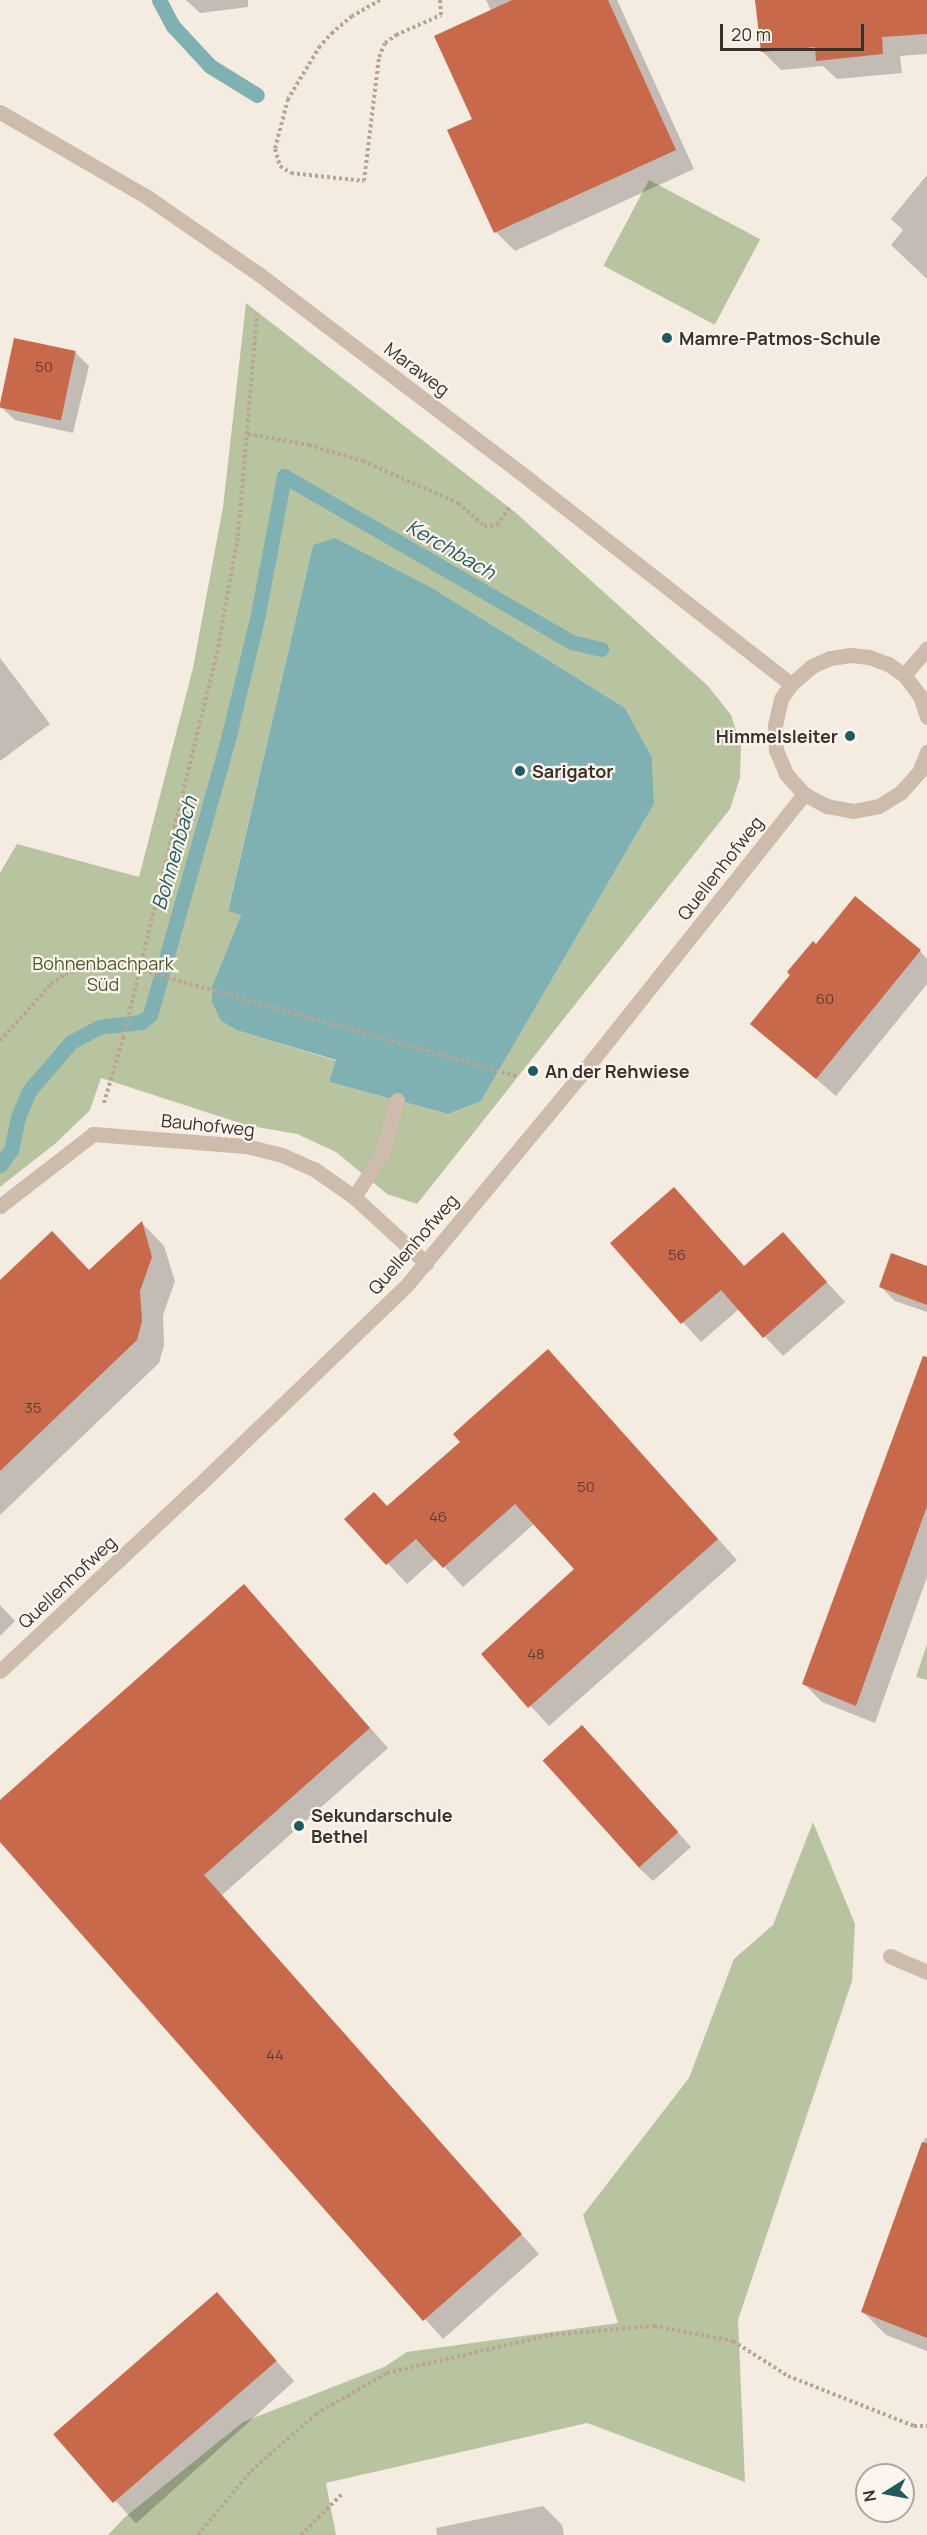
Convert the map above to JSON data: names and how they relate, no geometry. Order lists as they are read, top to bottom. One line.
{"streets":{"street":["Maraweg","Quellenhofweg","Bauhofweg"]},"crossings":[["Quellenhofweg","Bauhofweg"]],"water":["Kerchbach","Bohnenbach"],"parks":["Bohnenbachpark Süd"],"places":["Mamre-Patmos-Schule","Himmelsleiter","Sarigator","An der Rehwiese","Sekundarschule Bethel"],"house_numbers":["50","60","56","35","50","46","48","44"],"scale_bar":"20 m","north":"left"}
